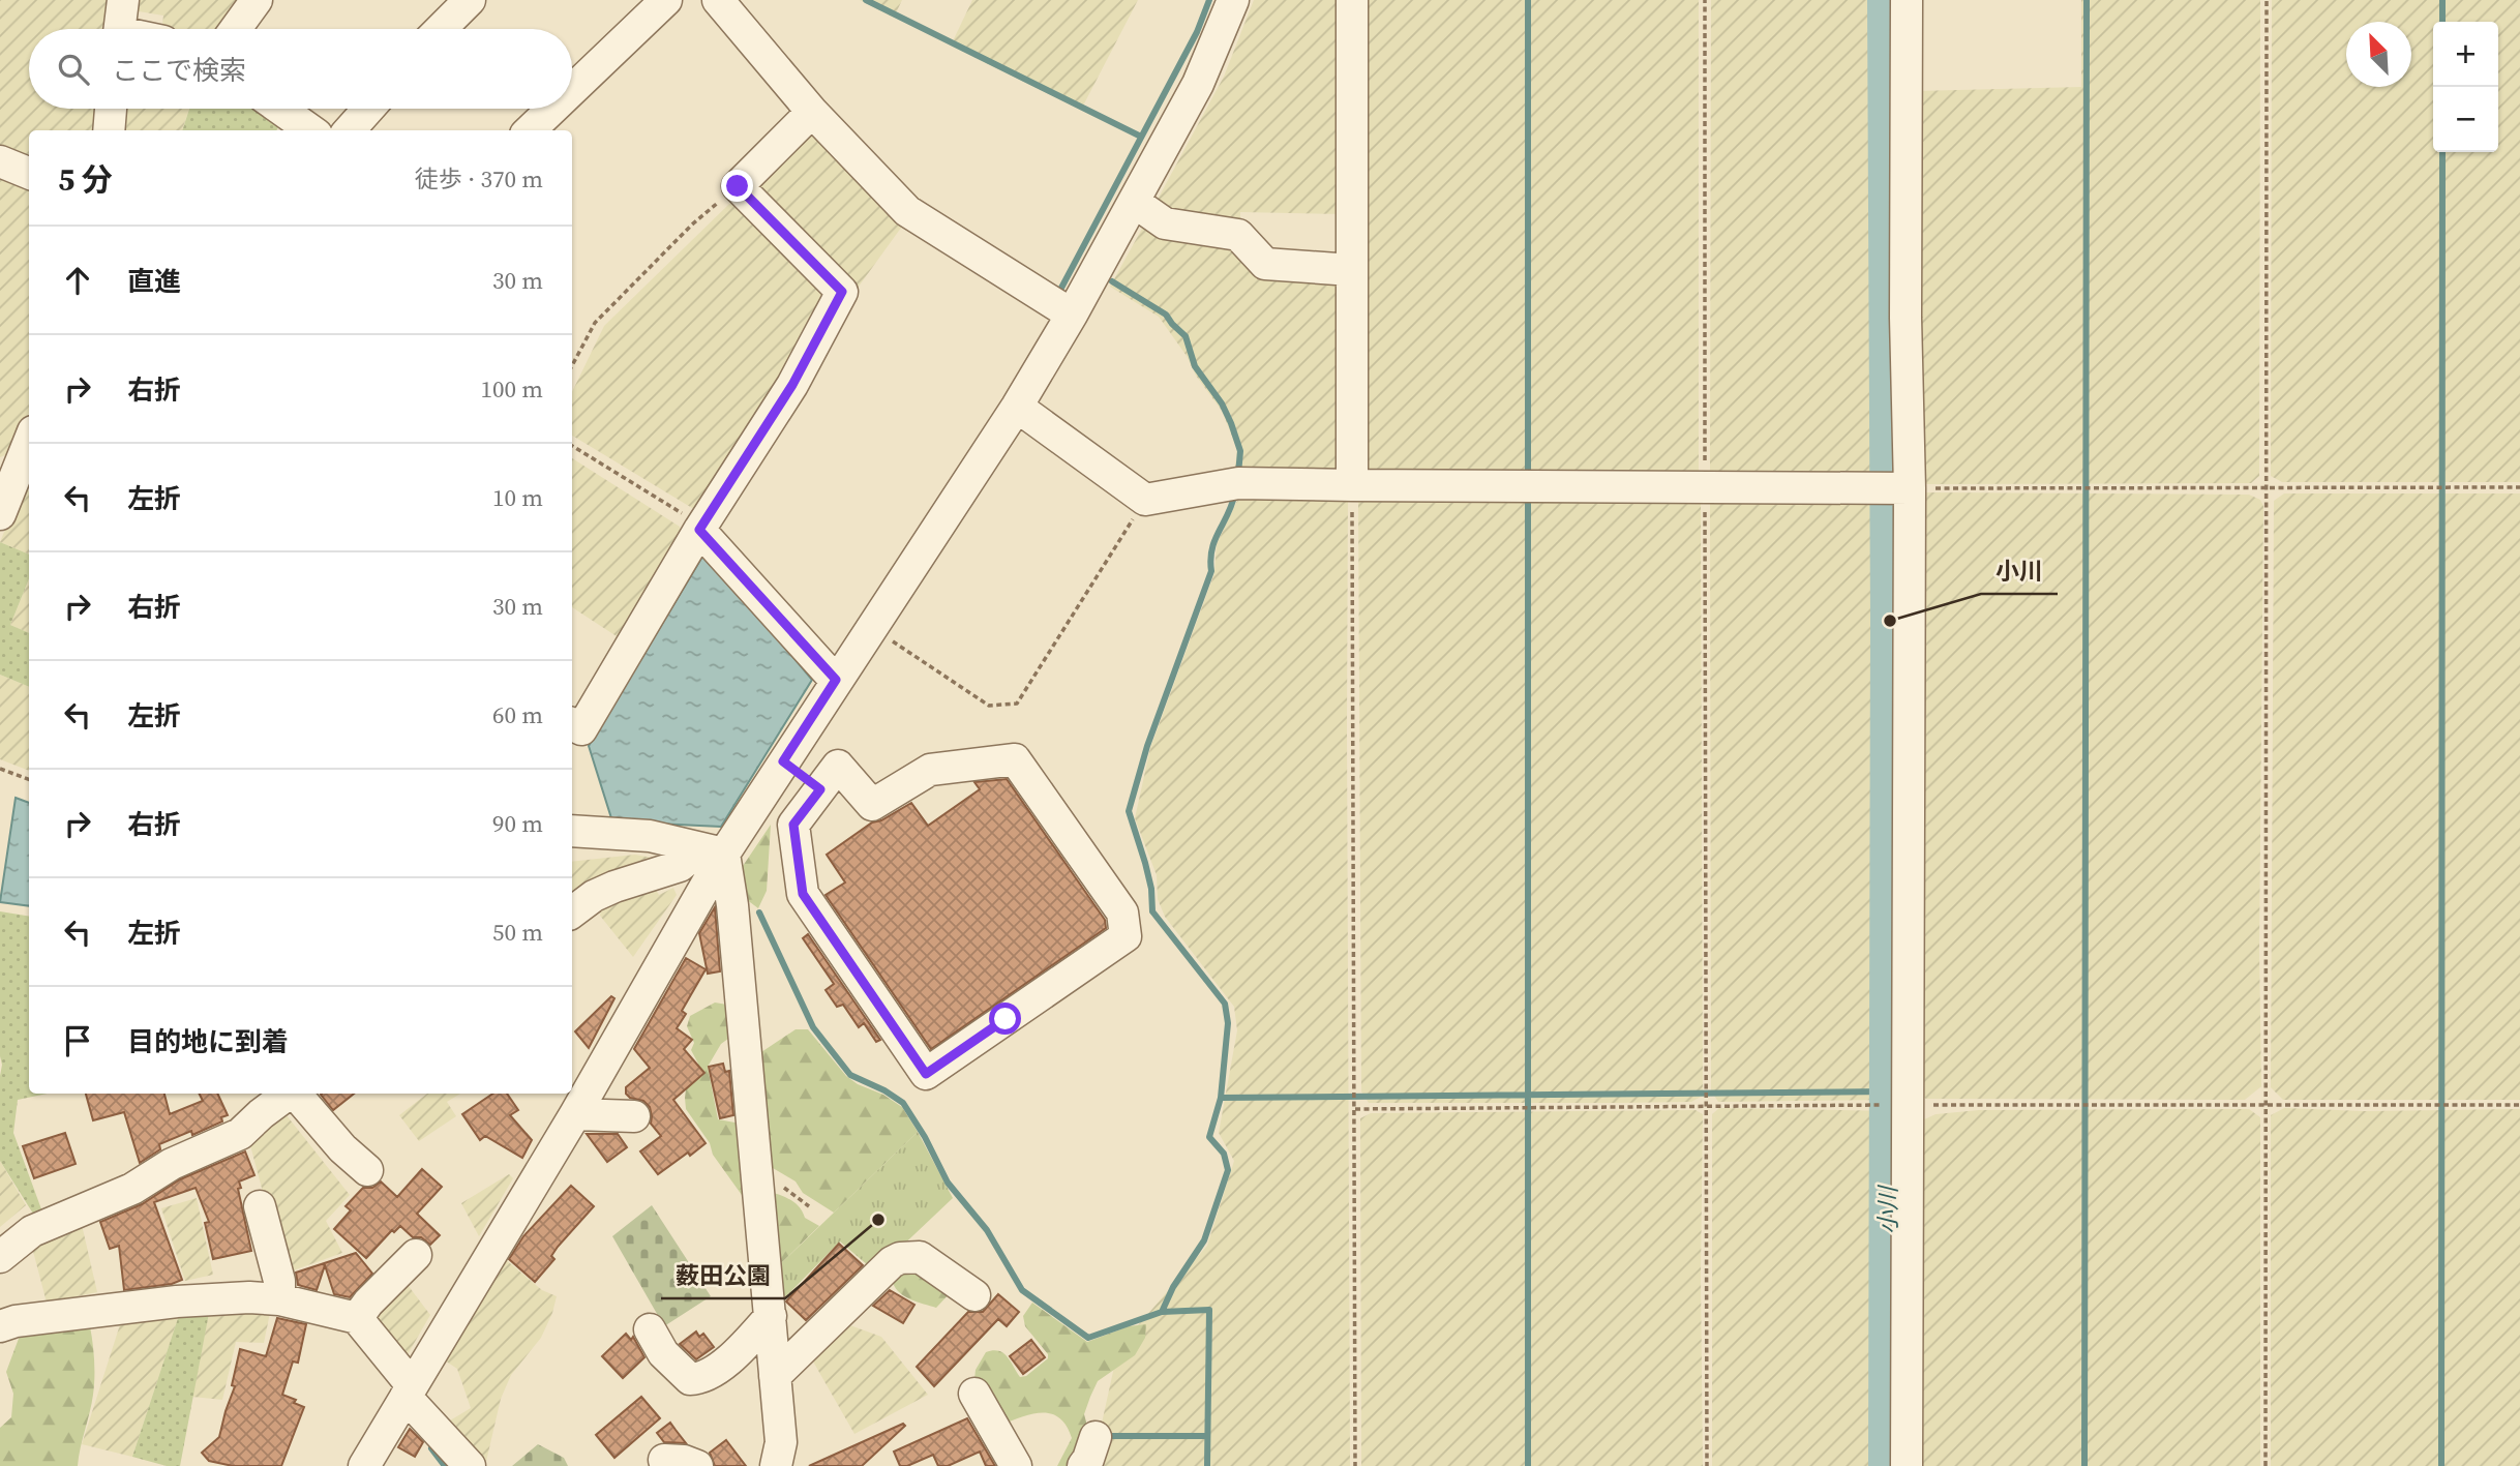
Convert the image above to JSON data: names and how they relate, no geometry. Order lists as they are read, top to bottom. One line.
{"water":["小川"],"places":["小川","薮田公園"],"north":"top left","page":{"map_buttons":["+","−"],"search":"ここで検索","heading":["5 分","徒歩 · 370 m"],"list":[["直進","30 m"],["右折","100 m"],["左折","10 m"],["右折","30 m"],["左折","60 m"],["右折","90 m"],["左折","50 m"],"目的地に到着"]}}
